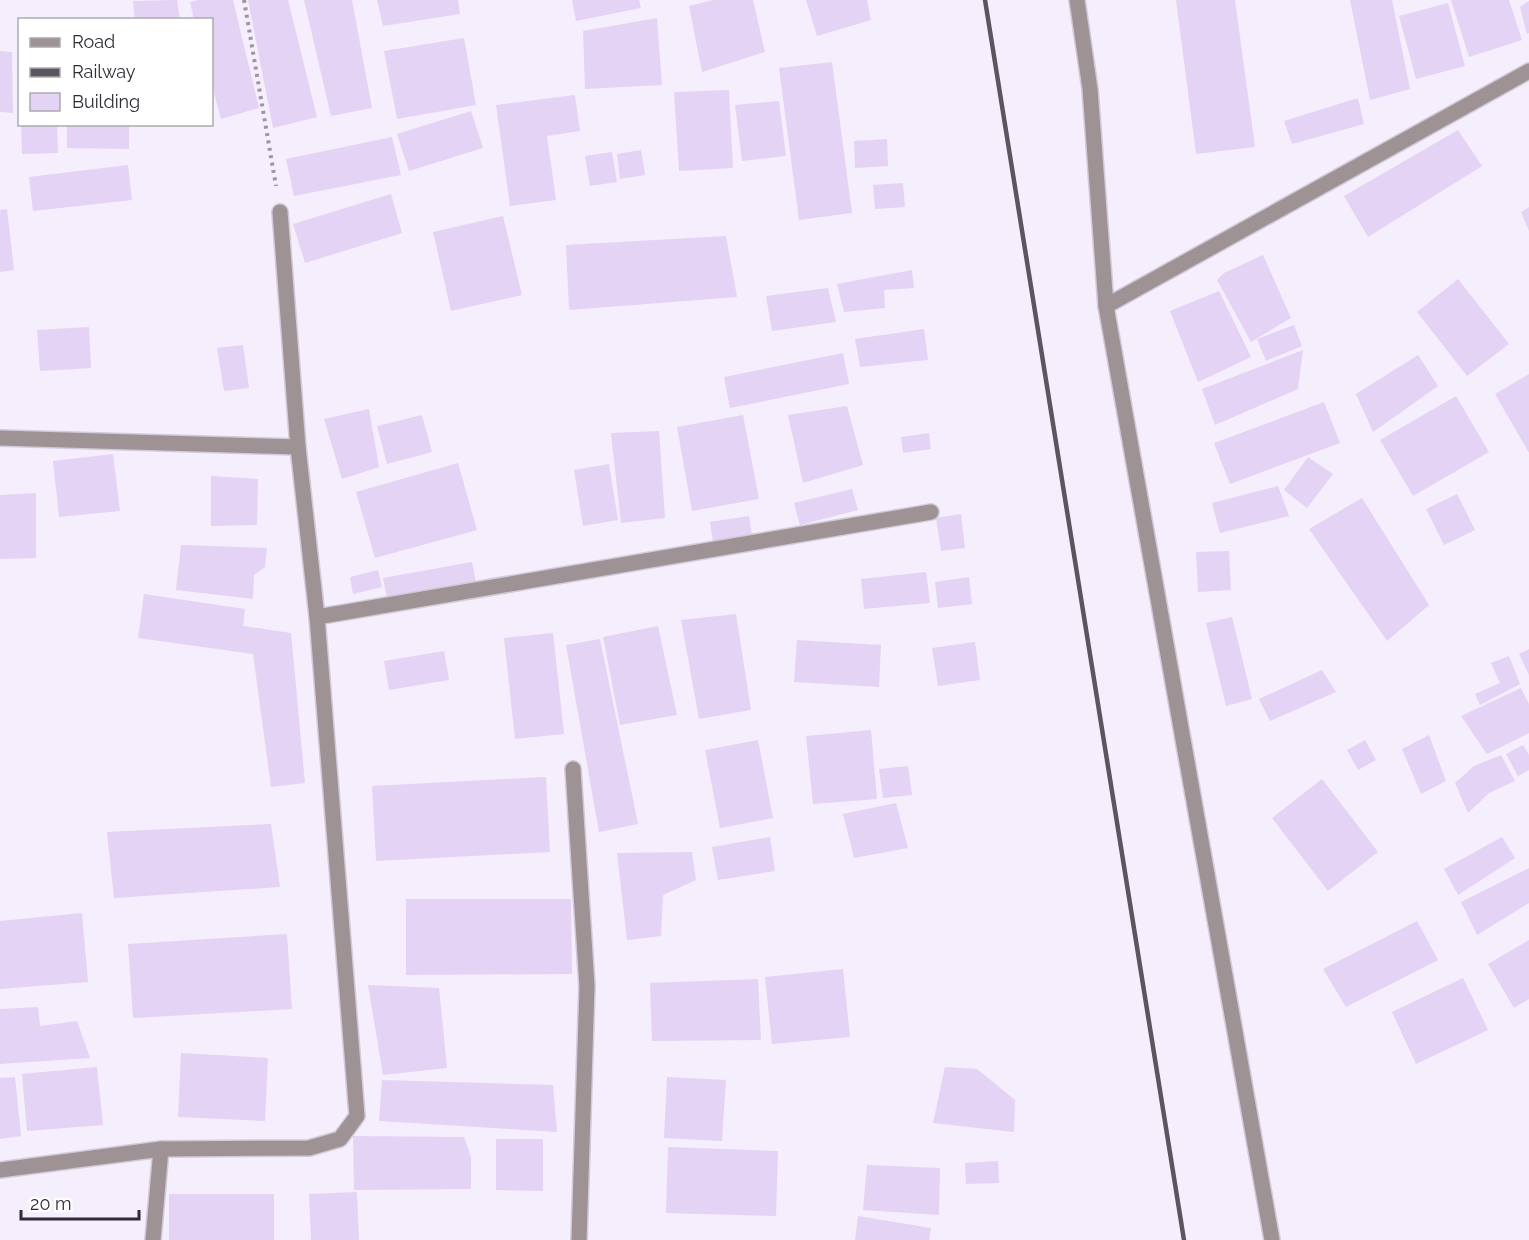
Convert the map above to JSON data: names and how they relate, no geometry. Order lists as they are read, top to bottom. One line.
{"legend":["Road","Railway","Building"],"scale_bar":"20 m"}
